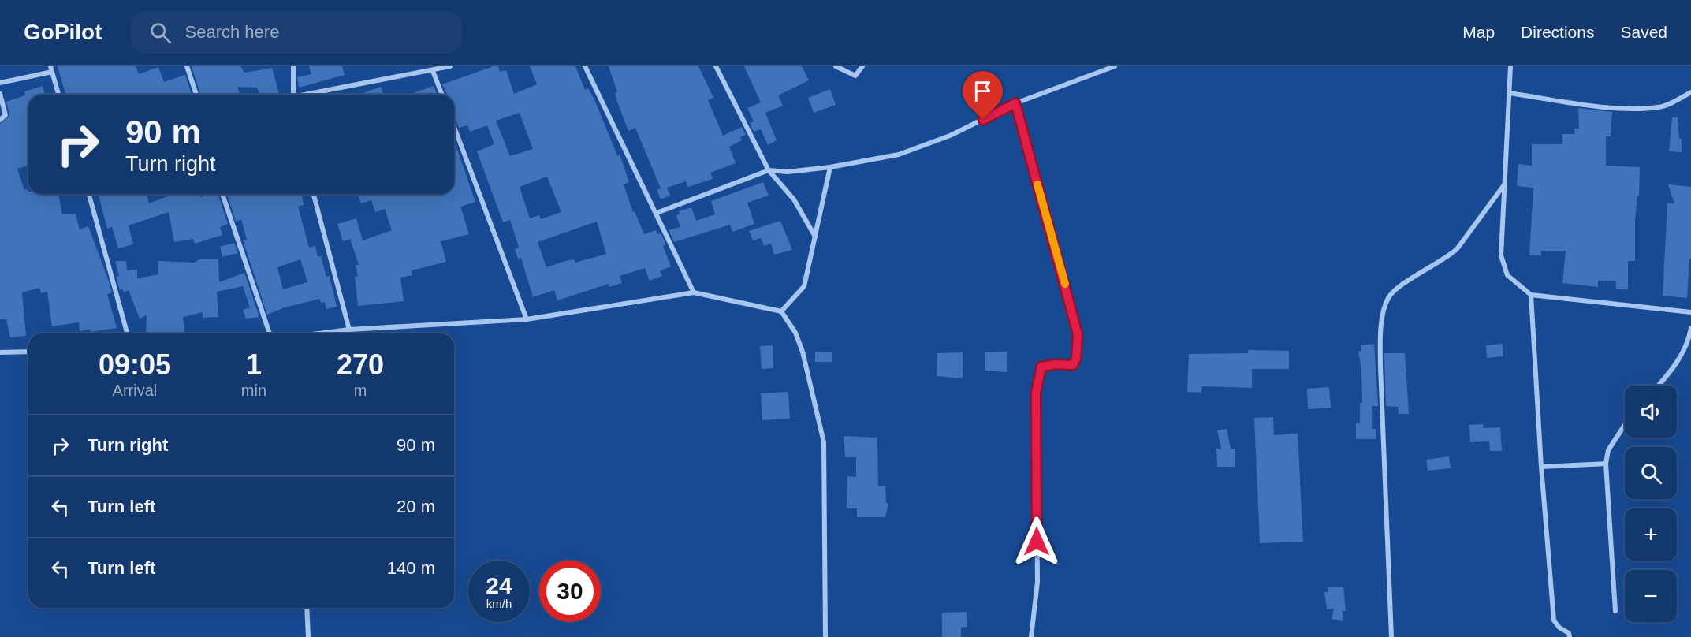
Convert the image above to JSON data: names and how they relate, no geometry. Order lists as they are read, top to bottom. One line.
{"page":{"header":"GoPilot","search":"Search here","nav":["Map","Directions","Saved"],"turn":["90 m","Turn right"],"eta":["09:05","Arrival","1","min","270","m"],"map_buttons":["+","−"],"list":[{"name":"Turn right","value":"90 m"},{"name":"Turn left","value":"20 m"},{"name":"Turn left","value":"140 m"}],"speed":"24 km/h","limit":"30"}}
